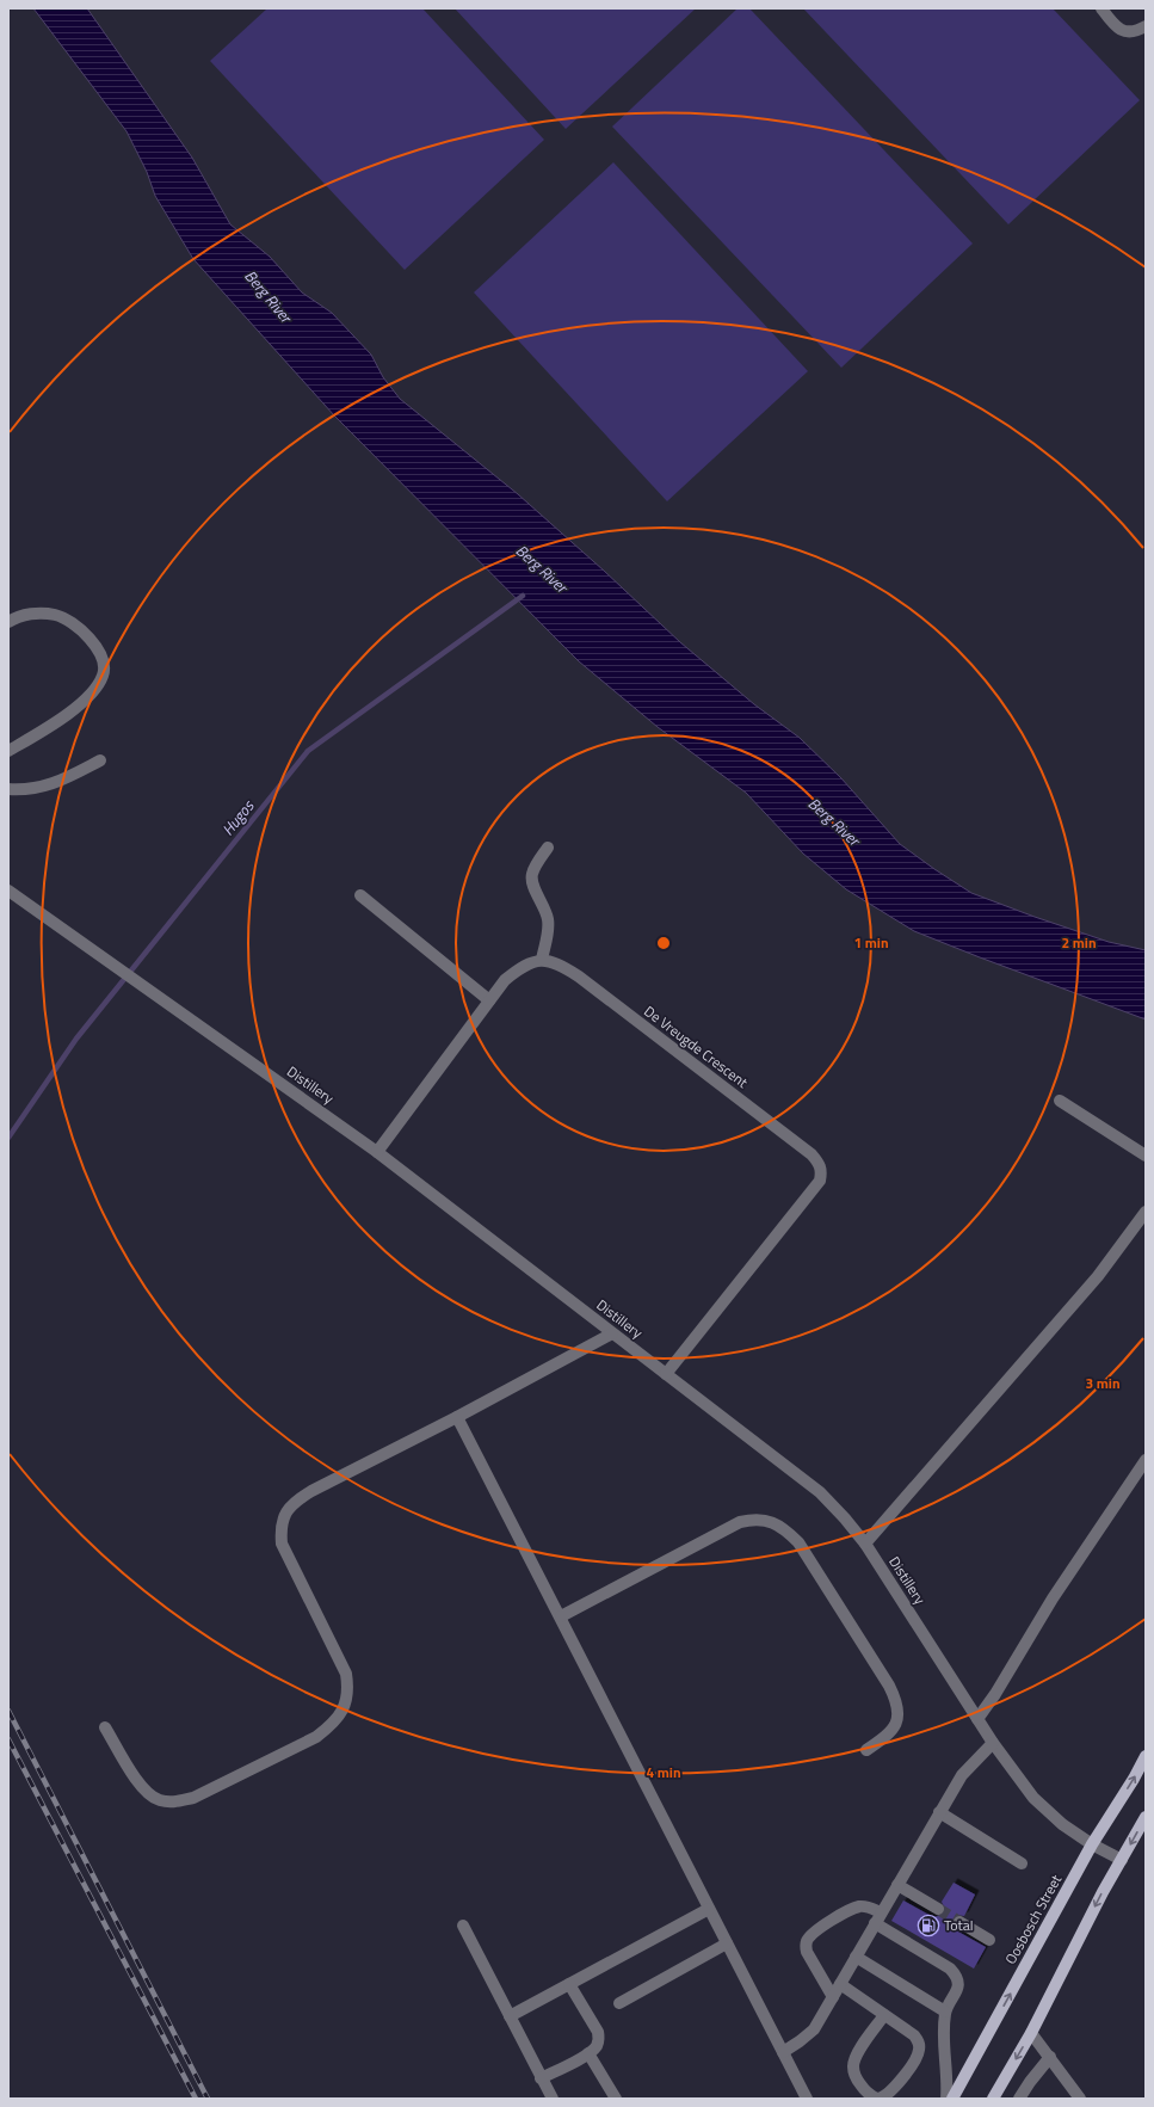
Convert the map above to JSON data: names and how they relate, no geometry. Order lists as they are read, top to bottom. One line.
{"streets":{"main road":["Oosbosch Street"],"street":["De Vreugde Crescent","Distillery"]},"crossings":[["De Vreugde Crescent","Distillery"],["Distillery","Oosbosch Street"]],"water":["Berg River","Hugos"],"places":{"fuel station":["Total"]},"rings":["1 min","2 min","3 min","4 min"]}
